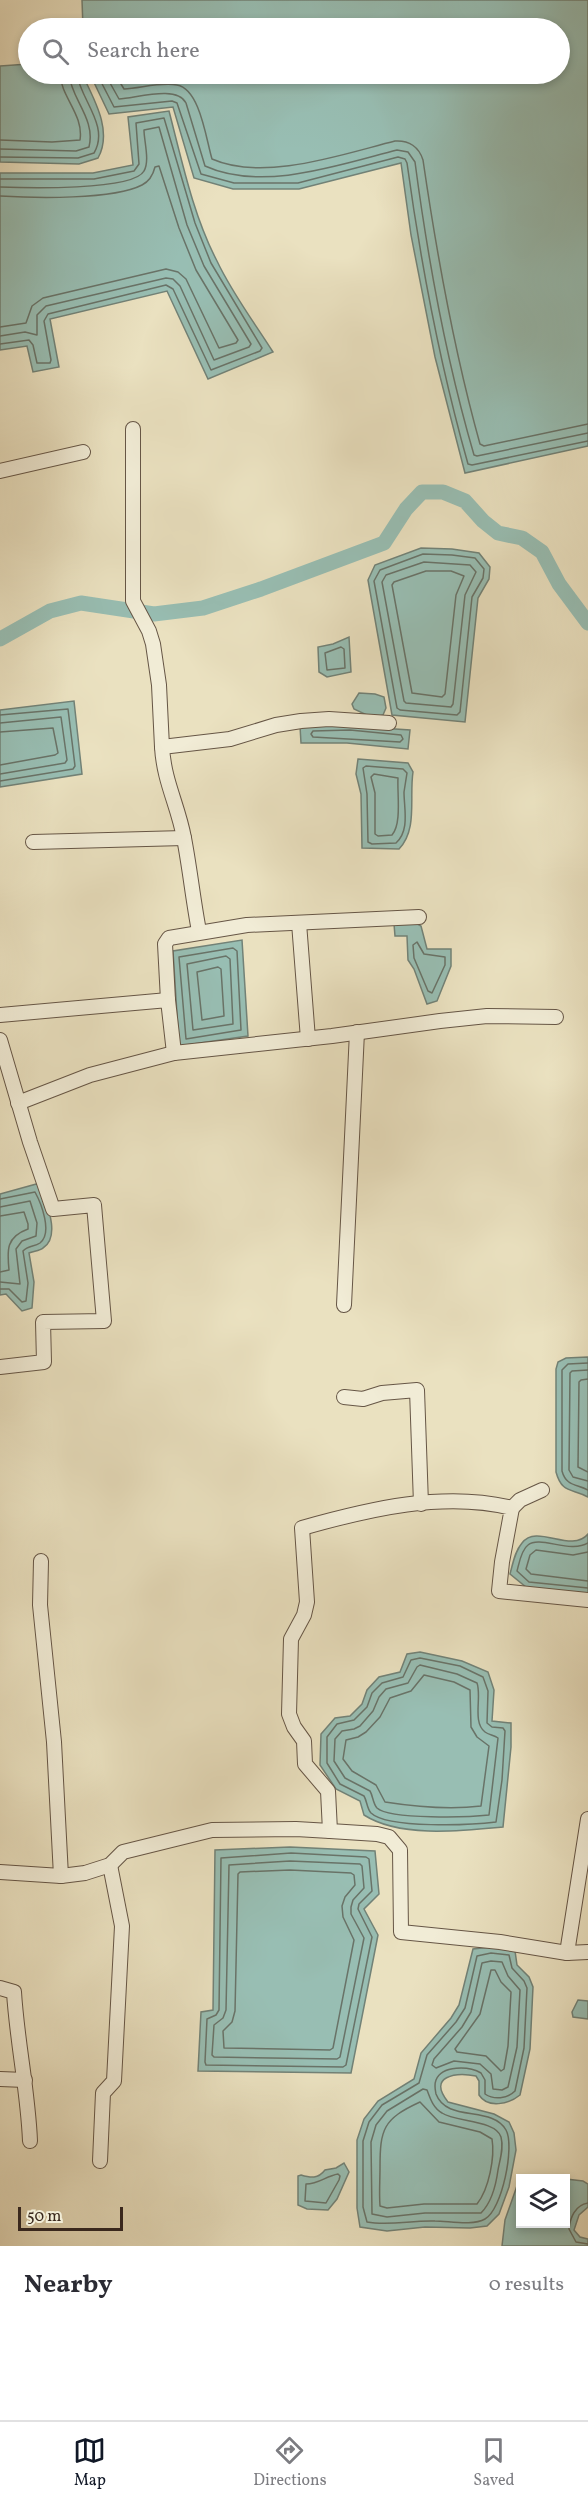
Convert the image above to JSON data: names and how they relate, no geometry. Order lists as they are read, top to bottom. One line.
{"scale_bar":"50 m","page":{"search":"Search here","scale":"50 m","heading":["Nearby","0 results"],"nav":["Map","Directions","Saved"]}}
